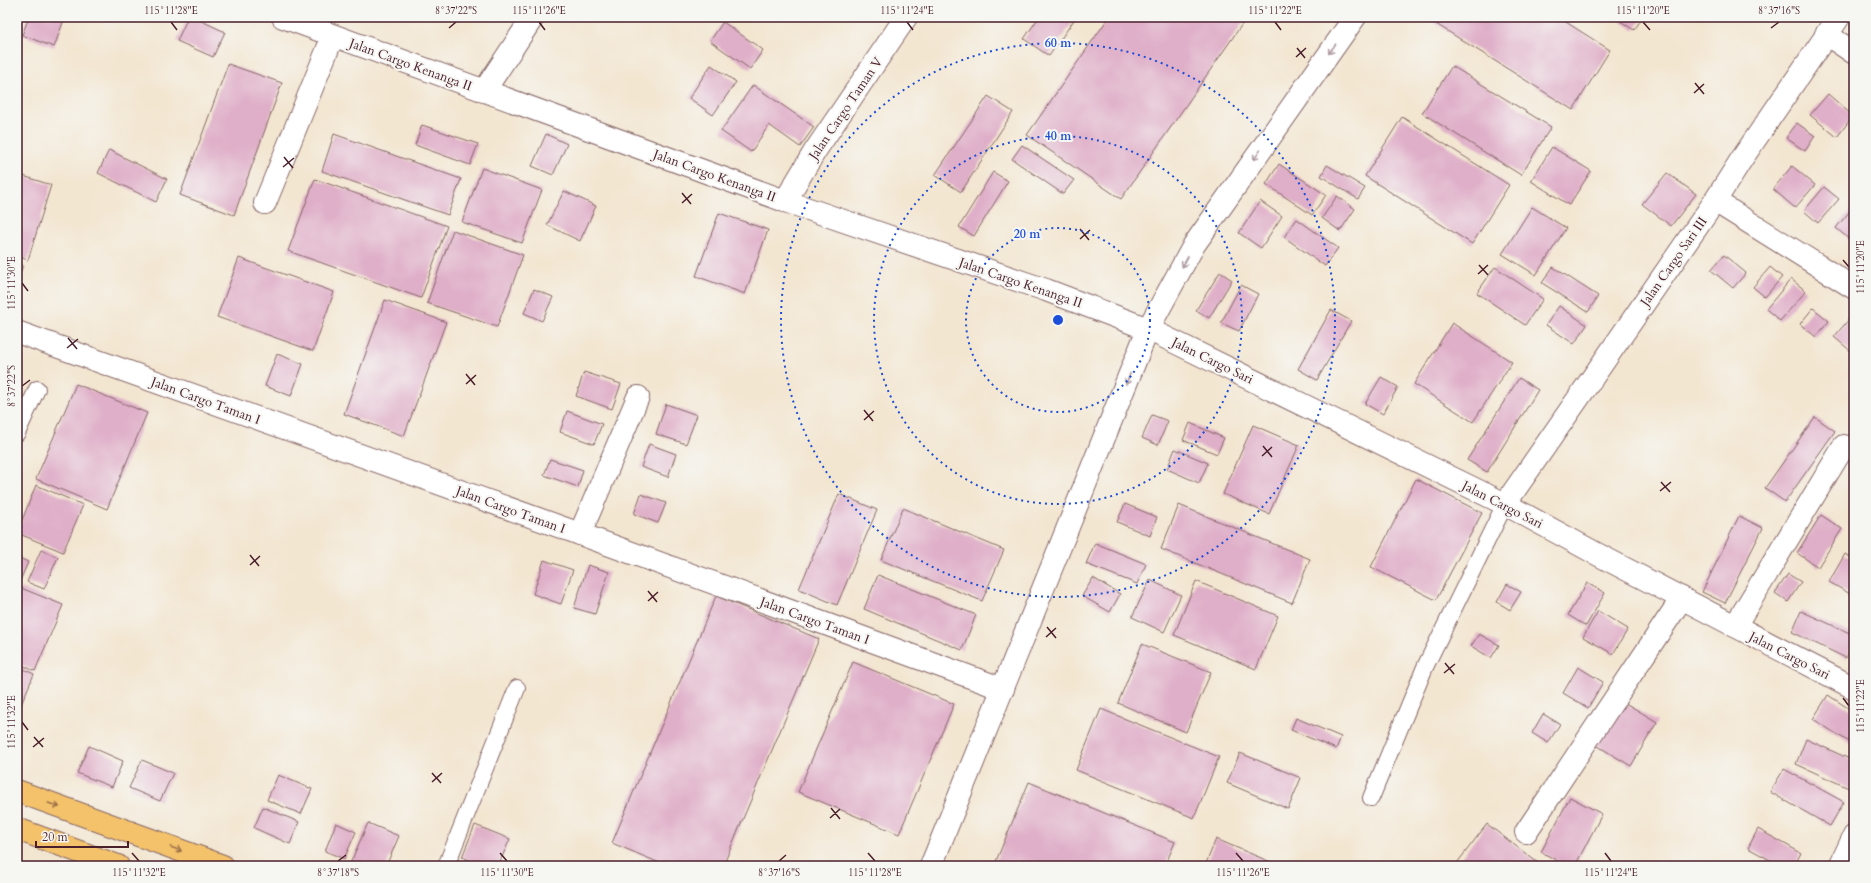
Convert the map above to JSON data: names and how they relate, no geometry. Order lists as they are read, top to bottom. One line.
{"streets":{"street":["Jalan Cargo Kenanga II","Jalan Cargo Taman V","Jalan Cargo Sari III","Jalan Cargo Sari","Jalan Cargo Taman I"]},"crossings":[["Jalan Cargo Kenanga II","Jalan Cargo Taman V"],["Jalan Cargo Kenanga II","Jalan Cargo Sari"],["Jalan Cargo Sari III","Jalan Cargo Sari"]],"scale_bar":"20 m","coordinates":["115°11'28\"E","8°37'22\"S","115°11'26\"E","115°11'24\"E","115°11'22\"E","115°11'20\"E","8°37'16\"S","115°11'30\"E","115°11'32\"E","8°37'18\"S"],"rings":["60 m","40 m","20 m"]}
